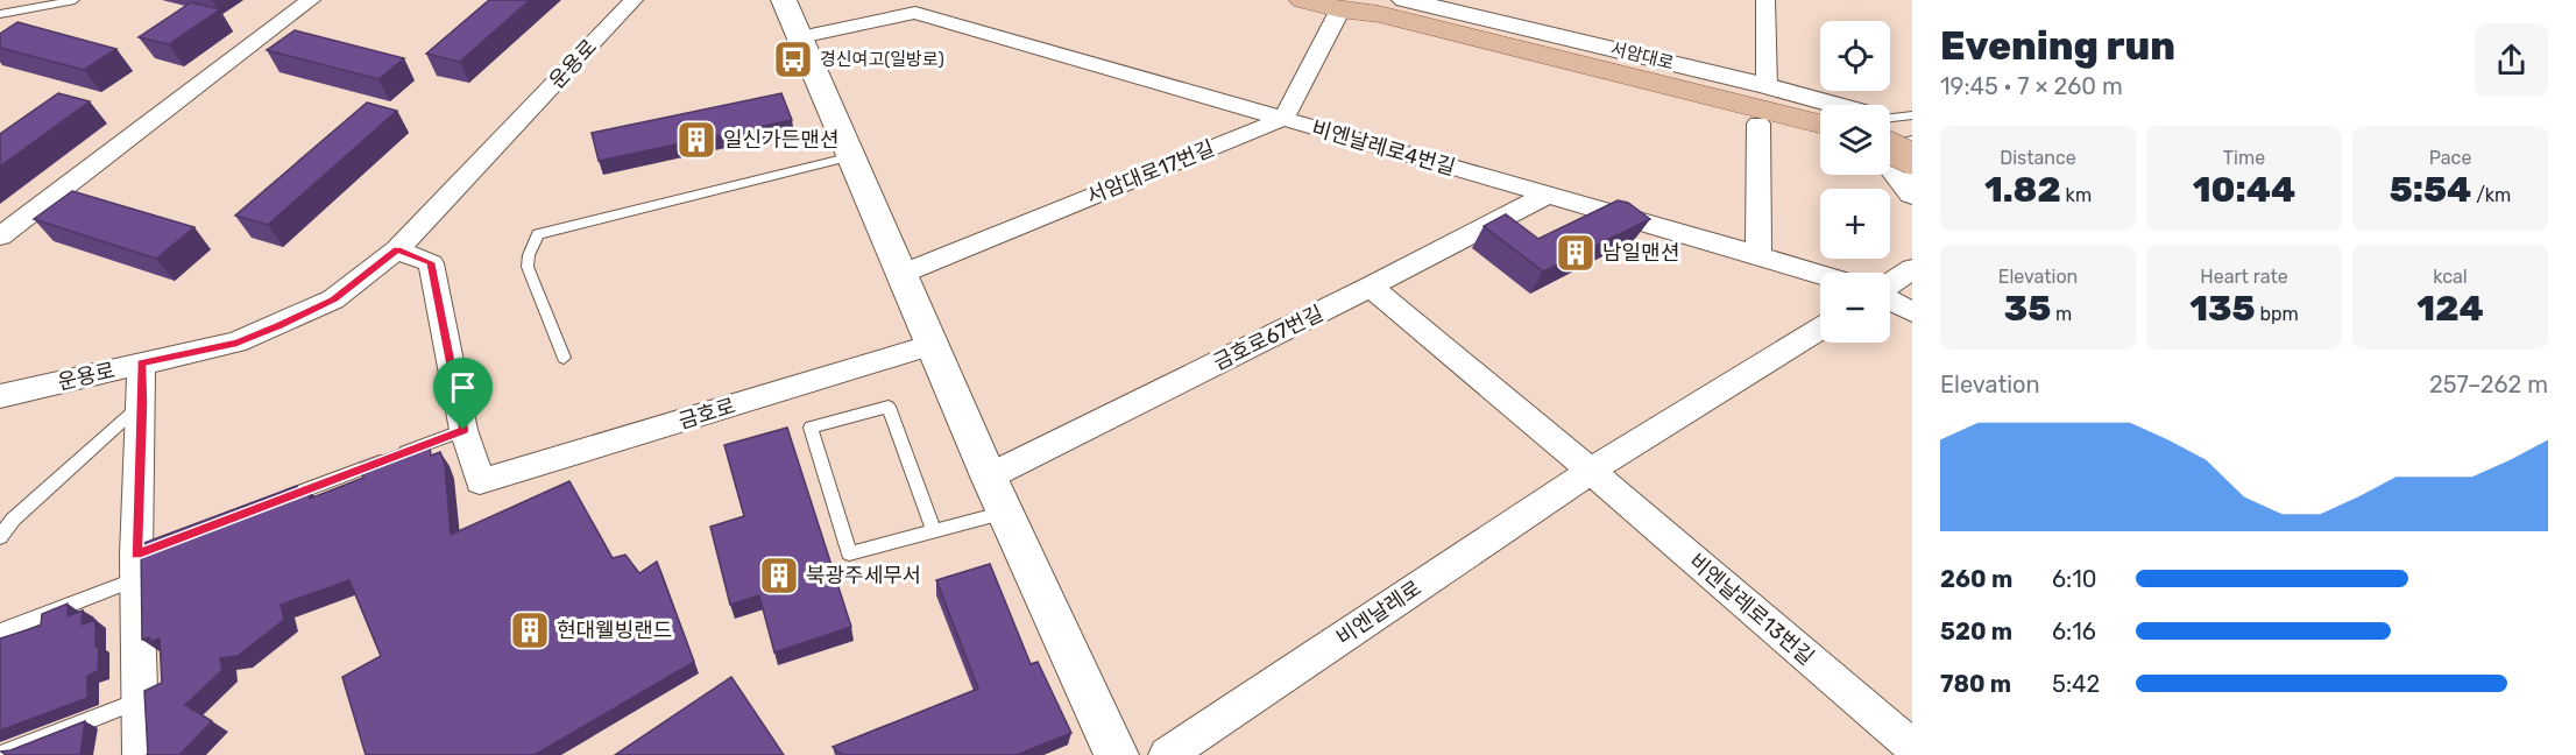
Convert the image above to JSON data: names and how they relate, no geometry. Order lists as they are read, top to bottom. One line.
{"streets":{"main road":["서암대로"],"street":["운용로","비엔날레로4번길","서암대로17번길","금호로67번길","금호로","비엔날레로13번길","비엔날레로"]},"crossings":[["비엔날레로4번길","서암대로17번길"],["비엔날레로4번길","금호로67번길"],["비엔날레로13번길","비엔날레로"]],"places":{"bus stop":["경신여고(일방로)"],"building":["일신가든맨션","남일맨션","북광주세무서","현대웰빙랜드"]},"page":{"heading":["Evening run","19:45 · 7 × 260 m"],"map_buttons":["+","−"],"stats":[["Distance","1.82 km"],["Time","10:44"],["Pace","5:54 /km"],["Elevation","35 m"],["Heart rate","135 bpm"],["kcal","124"]],"chart":["Elevation","257–262 m"],"list":[{"name":"260 m","note":"6:10"},{"name":"520 m","note":"6:16"},{"name":"780 m","note":"5:42"}]}}
